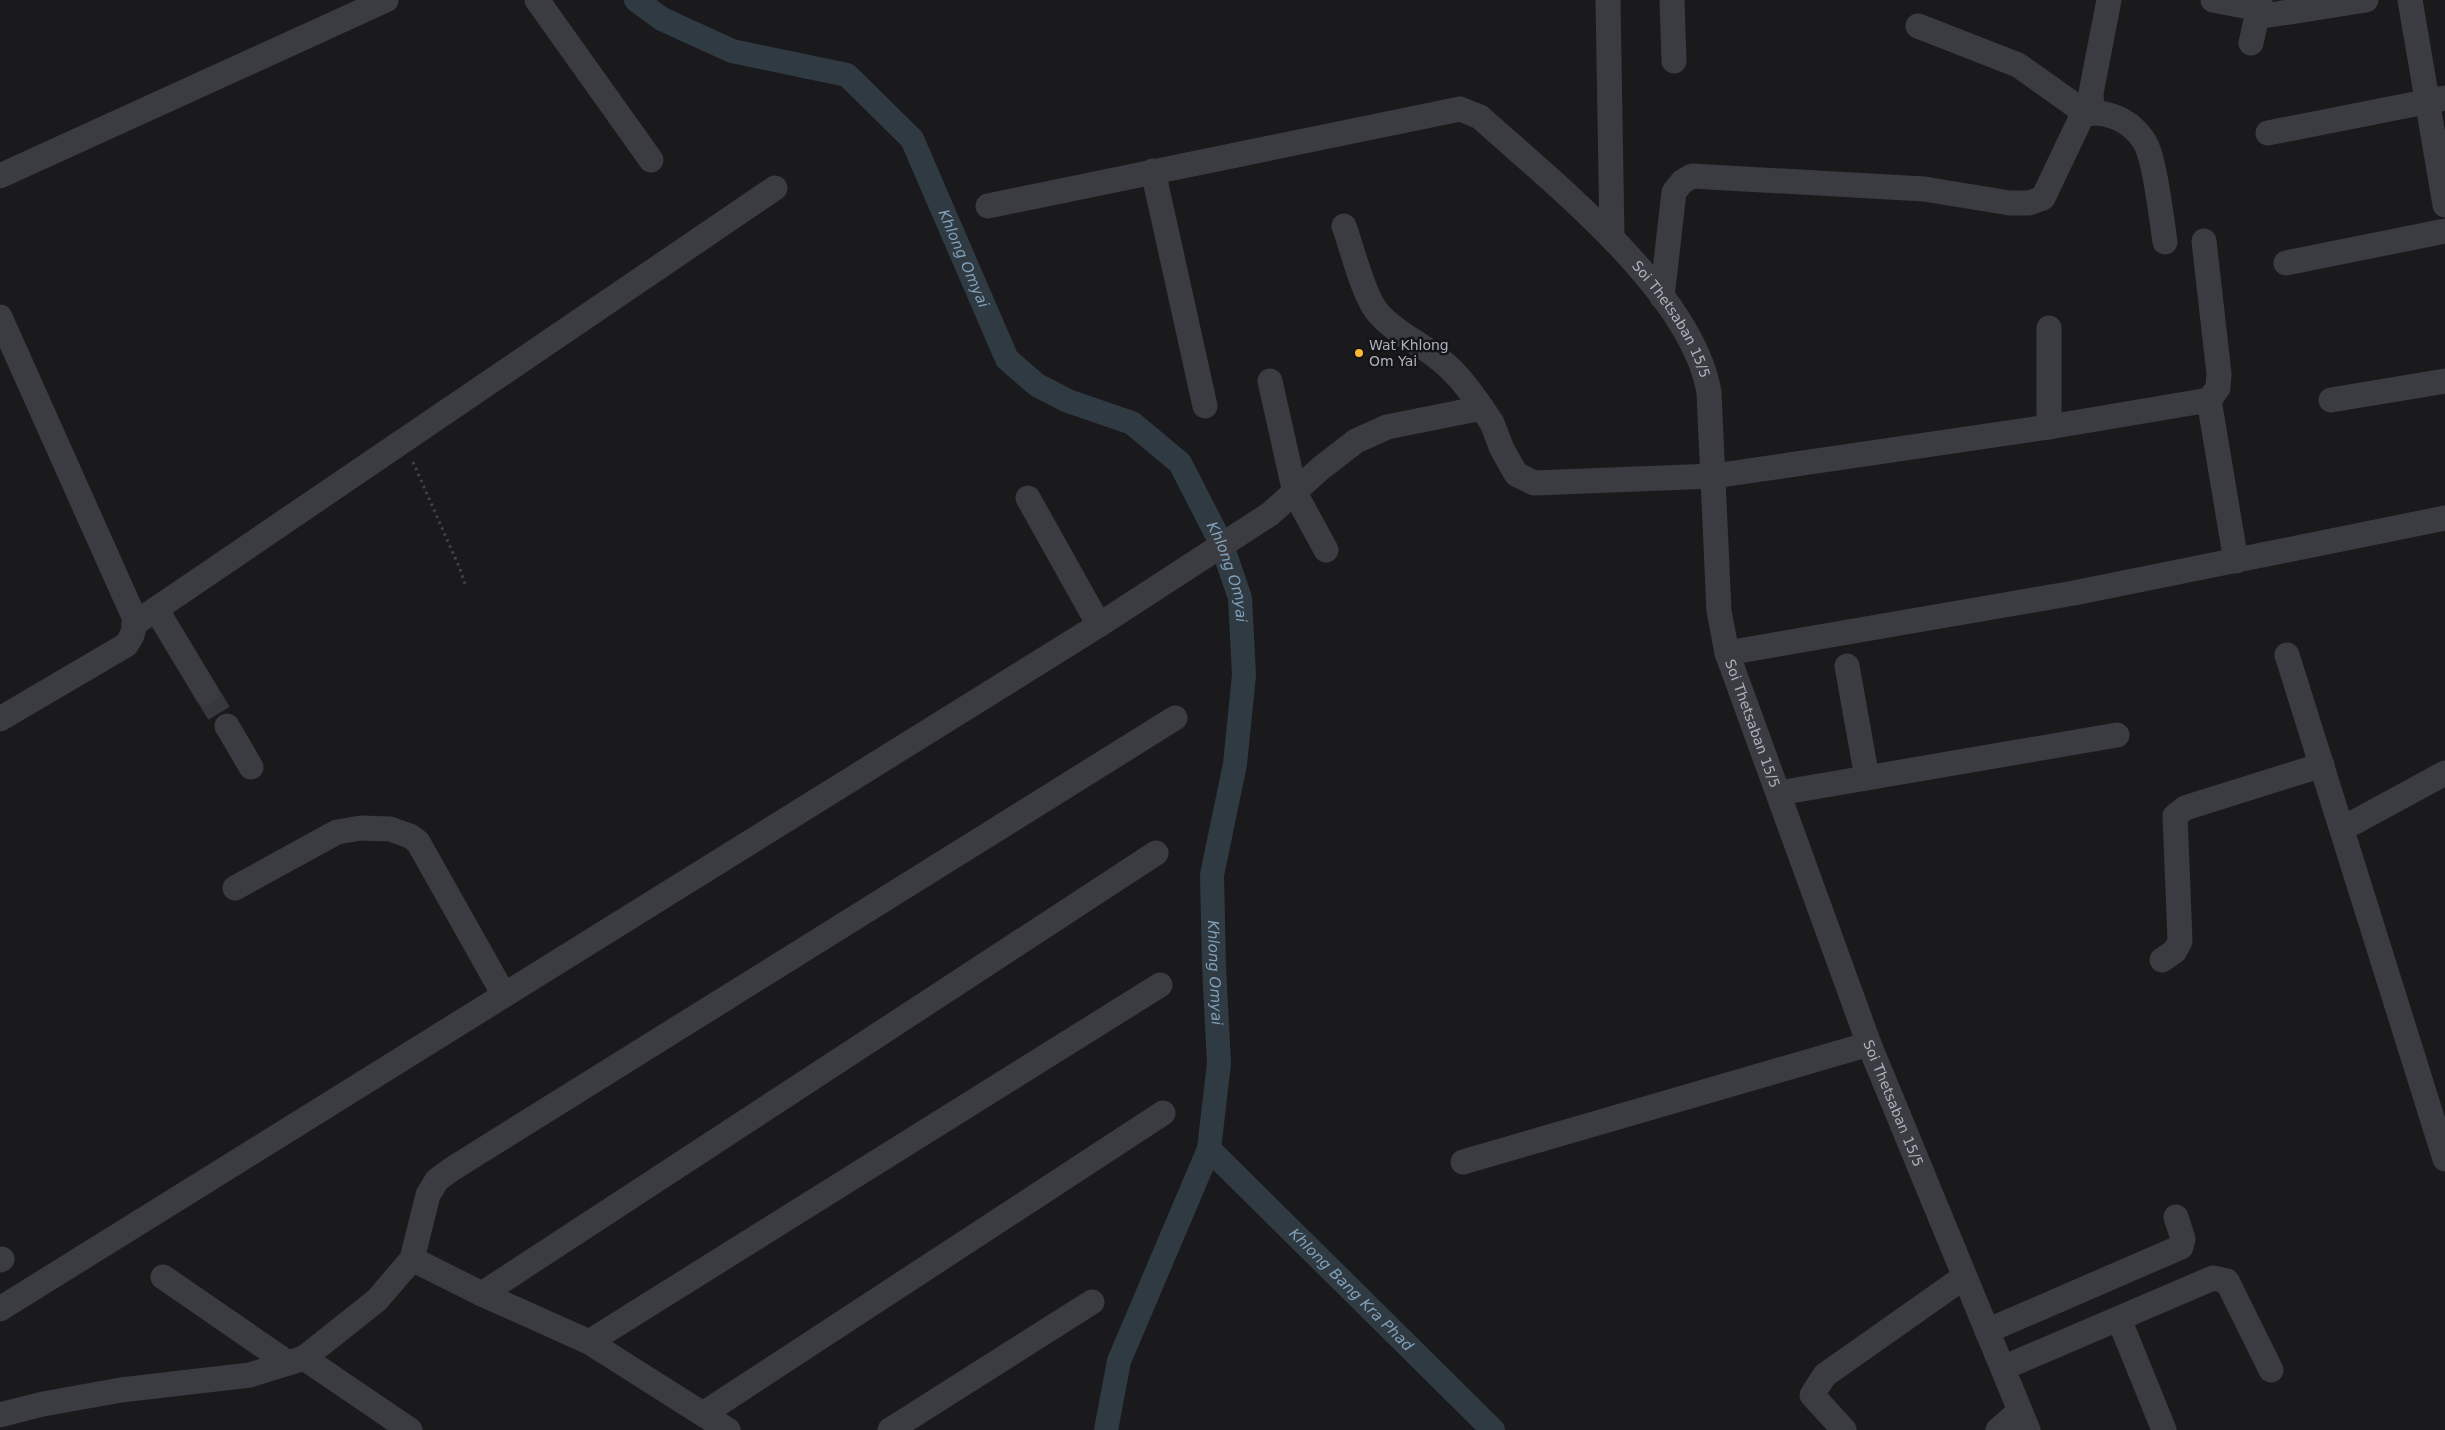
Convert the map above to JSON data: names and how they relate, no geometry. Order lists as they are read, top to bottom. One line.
{"streets":{"street":["Soi Thetsaban 15/5"]},"water":["Khlong Omyai","Khlong Bang Kra Phad"],"places":["Wat Khlong Om Yai"]}
